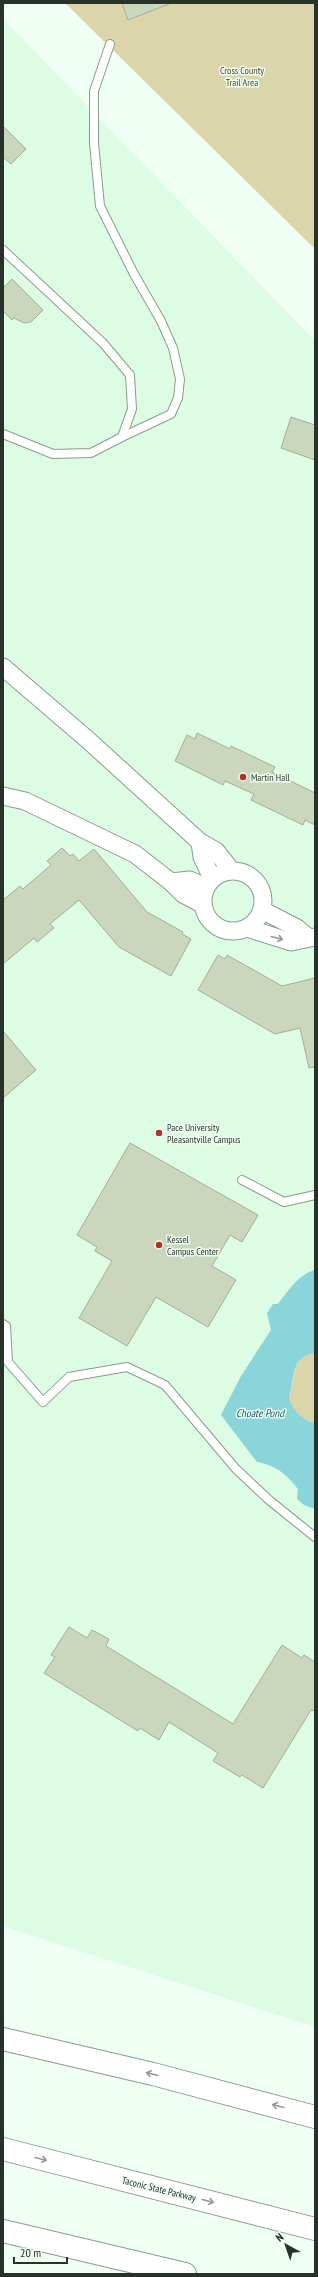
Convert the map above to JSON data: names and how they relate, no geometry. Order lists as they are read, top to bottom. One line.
{"streets":{"main road":["Taconic State Parkway"]},"water":["Choate Pond"],"parks":["Cross County Trail Area"],"places":["Martin Hall","Pace University Pleasantville Campus","Kessel Campus Center"],"scale_bar":"20 m","north":"top left"}
